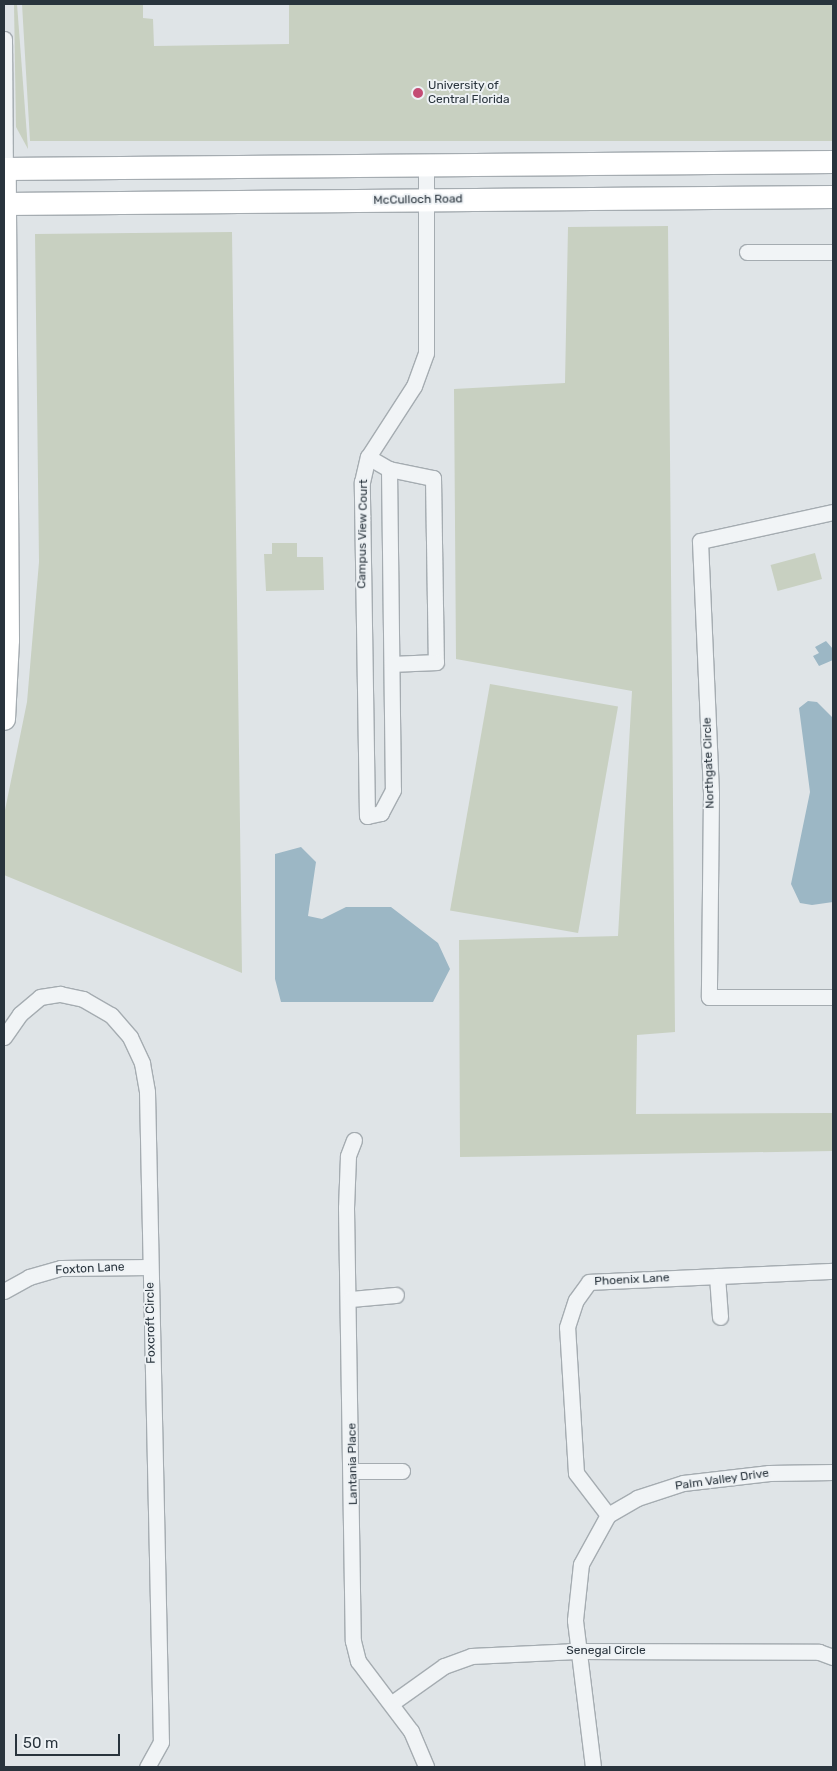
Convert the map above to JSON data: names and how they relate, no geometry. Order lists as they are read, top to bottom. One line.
{"streets":{"main road":["McCulloch Road"],"street":["Campus View Court","Northgate Circle","Foxton Lane","Phoenix Lane","Foxcroft Circle","Lantania Place","Palm Valley Drive","Senegal Circle"]},"crossings":[["McCulloch Road","Campus View Court"],["Foxton Lane","Foxcroft Circle"],["Phoenix Lane","Palm Valley Drive"],["Lantania Place","Senegal Circle"]],"places":["University of Central Florida"],"scale_bar":"50 m"}
